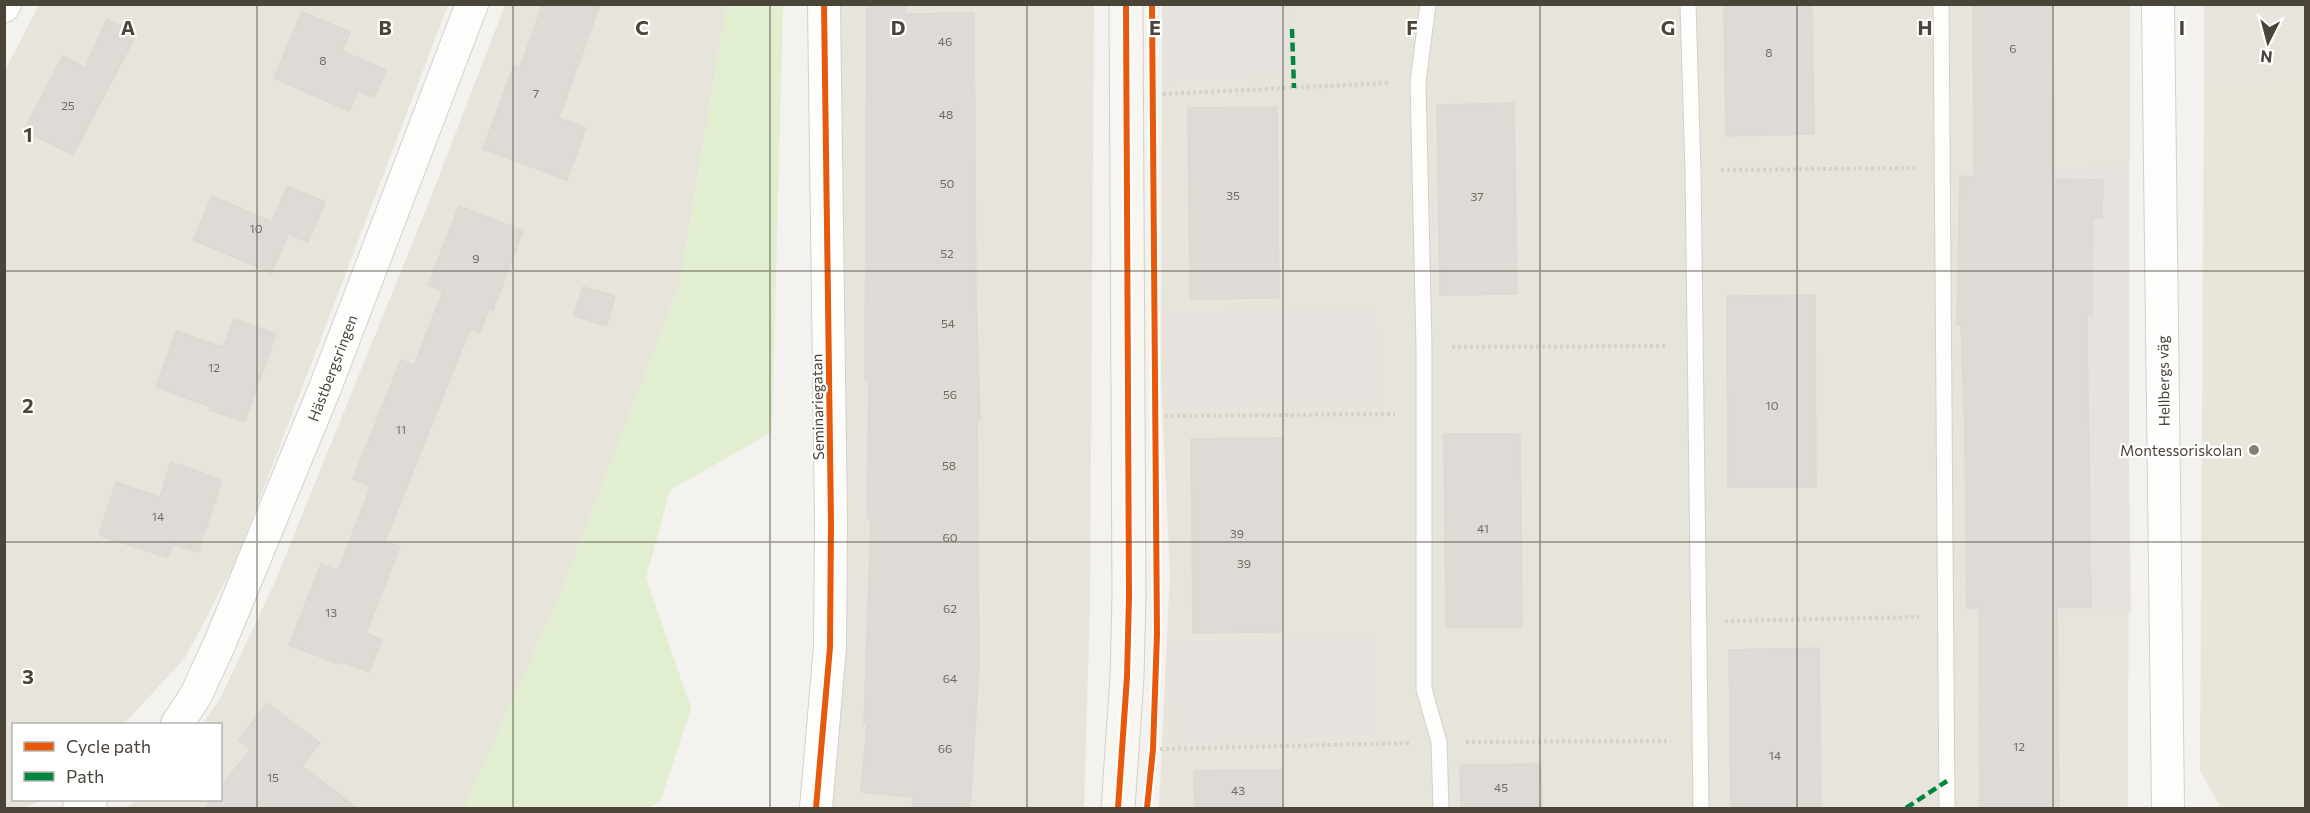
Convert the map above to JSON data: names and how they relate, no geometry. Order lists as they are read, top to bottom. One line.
{"streets":{"street":["Hästbergsringen","Hellbergs väg","Seminariegatan"]},"places":["Montessoriskolan"],"house_numbers":["46","6","8","8","7","25","48","50","35","37","10","52","9","54","12","56","10","11","58","14","41","39","60","39","62","13","64","12","66","14","15","45","43"],"legend":["Cycle path","Path"],"north":"bottom","grid":{"columns":["A","B","C","D","E","F","G","H","I"],"rows":["1","2","3"]}}
